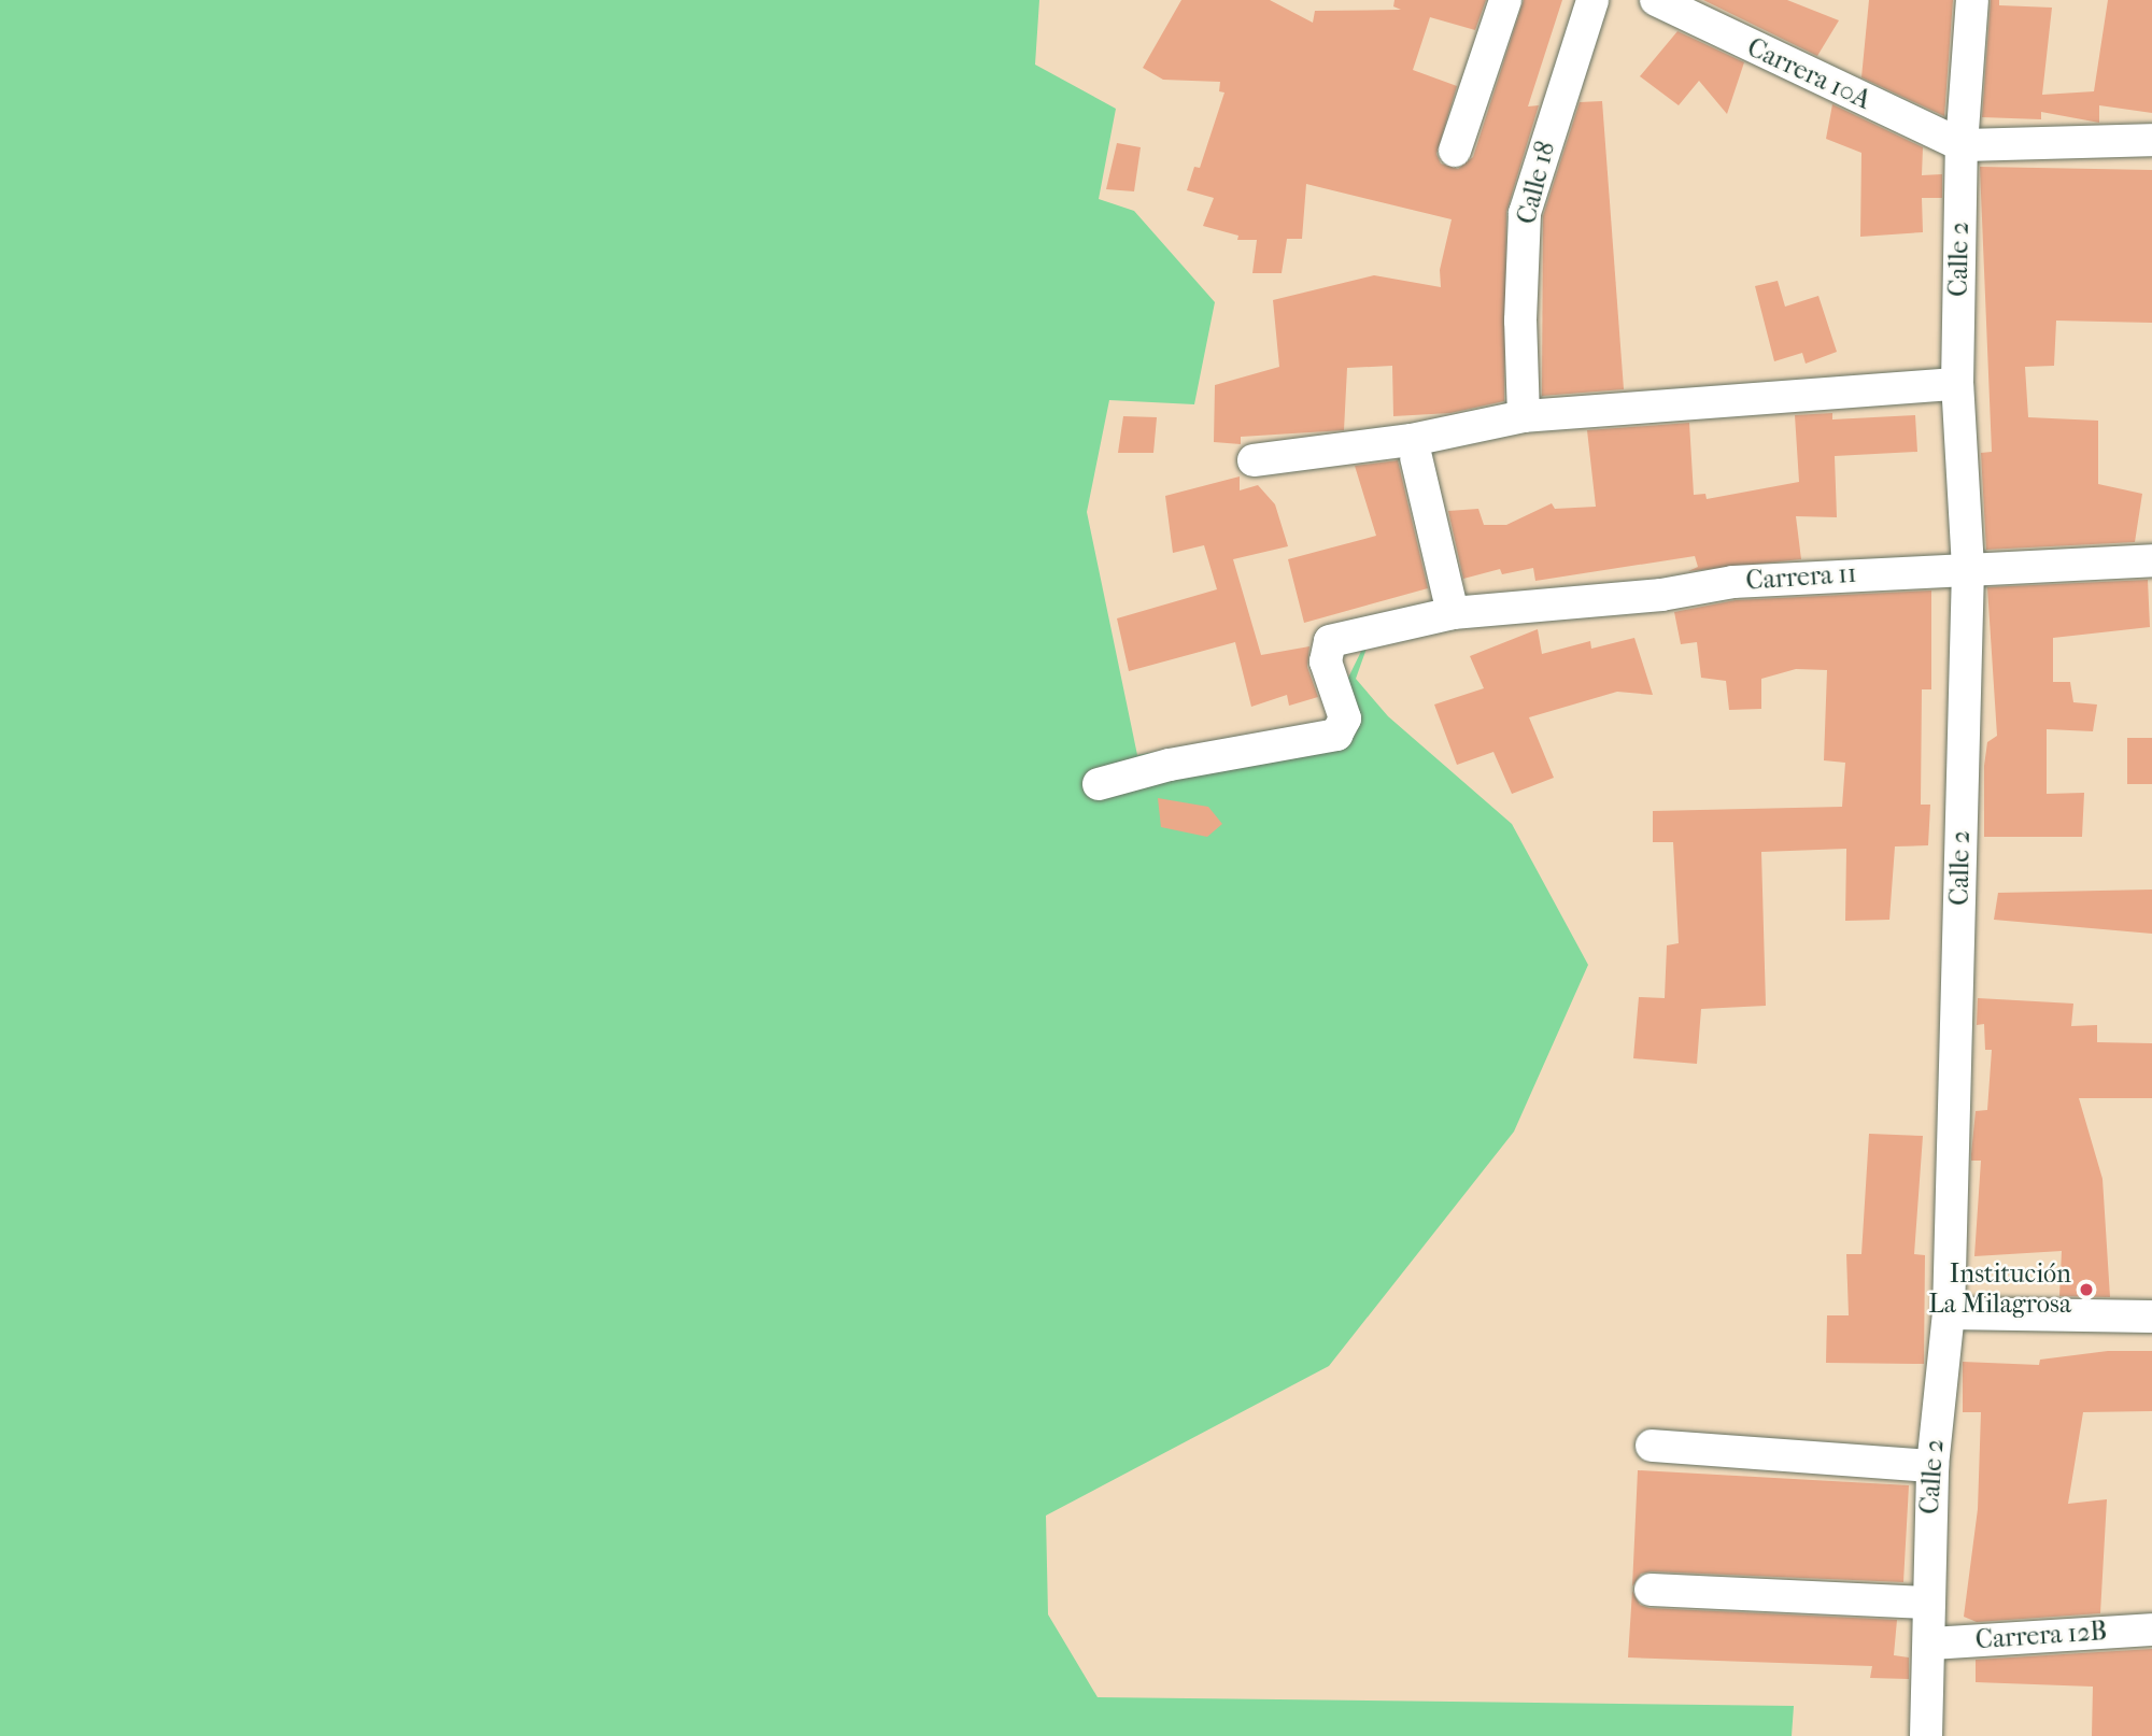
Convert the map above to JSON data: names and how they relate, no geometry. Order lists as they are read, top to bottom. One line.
{"streets":{"street":["Carrera 10A","Calle 18","Calle 2","Carrera 11","Carrera 12B"]},"crossings":[["Carrera 10A","Calle 2"],["Calle 2","Carrera 11"],["Calle 2","Carrera 12B"]],"places":["Institución La Milagrosa"]}
